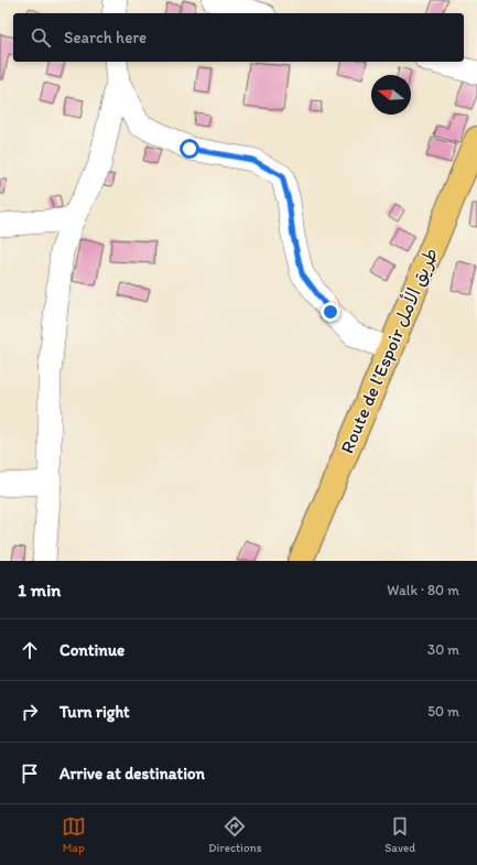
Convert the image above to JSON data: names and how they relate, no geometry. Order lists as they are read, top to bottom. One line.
{"streets":{"highway":["Route de l’Espoir طريق الأمل"]},"north":"left","page":{"search":"Search here","heading":["1 min","Walk · 80 m"],"list":[["Continue","30 m"],["Turn right","50 m"],"Arrive at destination"],"nav":["Map","Directions","Saved"]}}
